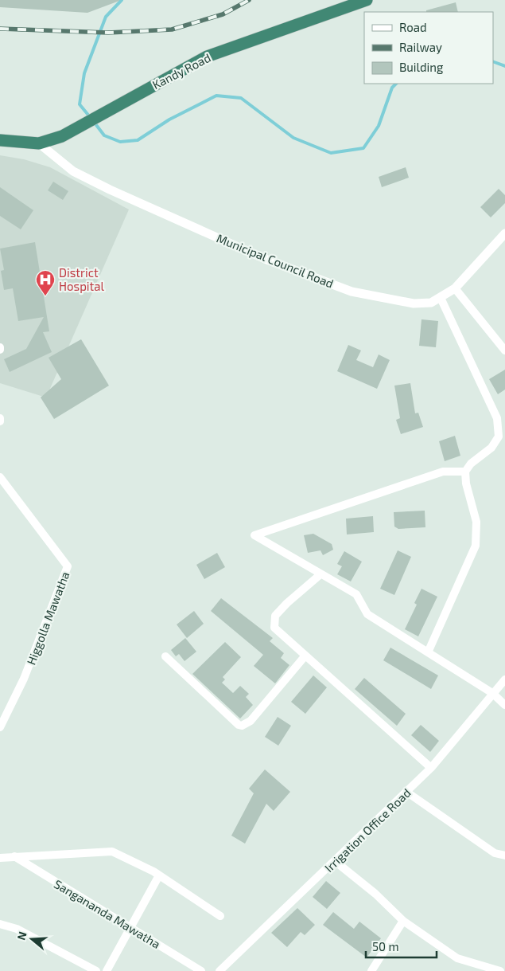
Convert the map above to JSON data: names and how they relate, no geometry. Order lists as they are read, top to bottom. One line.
{"streets":{"highway":["Kandy Road"],"street":["Municipal Council Road","Higgolla Mawatha","Irrigation Office Road","Sangananda Mawatha"]},"crossings":[["Kandy Road","Municipal Council Road"]],"places":{"hospital":["District Hospital"]},"legend":["Road","Railway","Building"],"scale_bar":"50 m","north":"left"}
